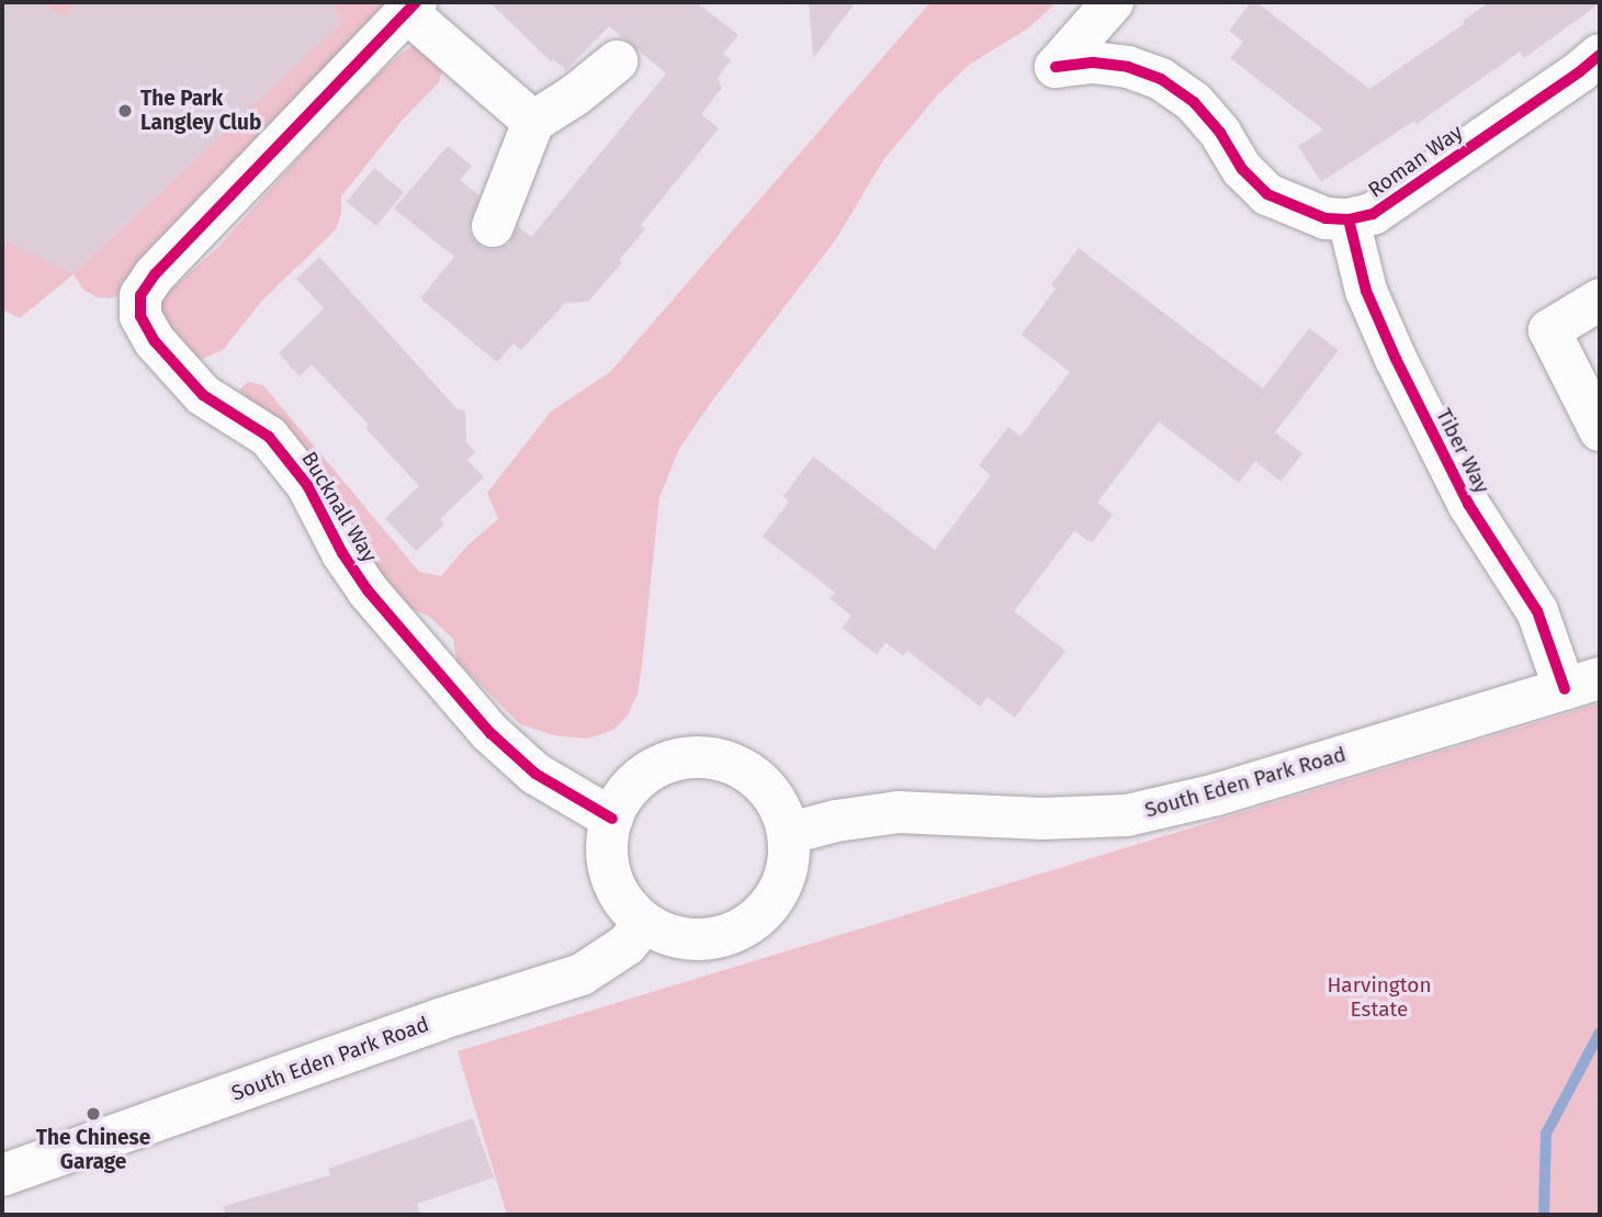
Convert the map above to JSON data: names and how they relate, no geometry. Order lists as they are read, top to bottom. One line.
{"streets":{"street":["Roman Way","Tiber Way","Bucknall Way","South Eden Park Road"]},"crossings":[["Roman Way","Tiber Way"],["Tiber Way","South Eden Park Road"],["Bucknall Way","South Eden Park Road"]],"parks":["Harvington Estate"],"places":["The Park Langley Club","The Chinese Garage"]}
